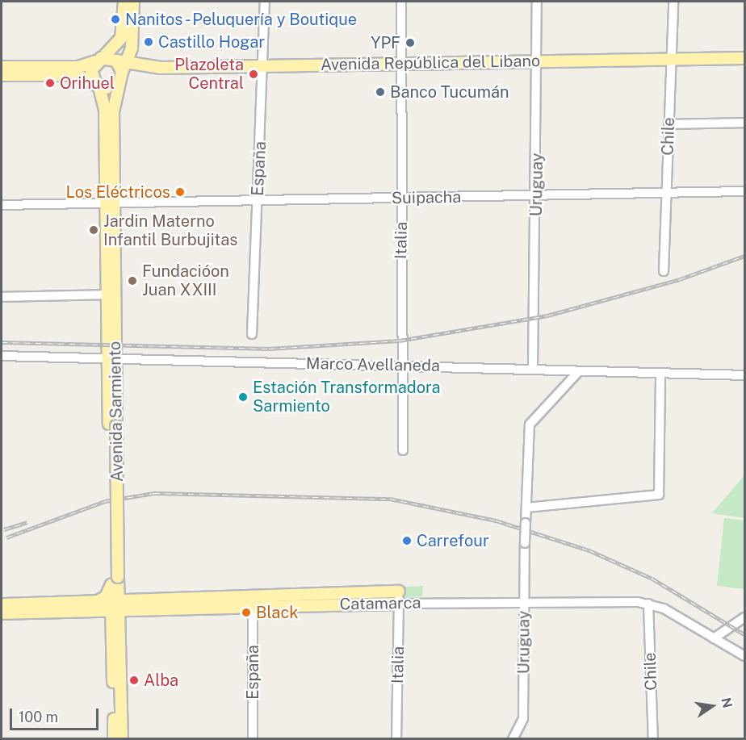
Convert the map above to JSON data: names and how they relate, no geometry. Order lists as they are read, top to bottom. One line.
{"streets":{"main road":["Avenida República del Libano","Avenida Sarmiento","Catamarca"],"street":["Chile","España","Uruguay","Suipacha","Italia","Marco Avellaneda"]},"crossings":[["Avenida República del Libano","Chile"],["Avenida República del Libano","España"],["Avenida República del Libano","Uruguay"],["Avenida República del Libano","Italia"],["Avenida República del Libano","Avenida Sarmiento"],["Chile","Suipacha"],["Chile","Catamarca"],["España","Suipacha"],["España","Catamarca"],["Uruguay","Suipacha"],["Uruguay","Marco Avellaneda"],["Uruguay","Catamarca"],["Suipacha","Italia"],["Suipacha","Avenida Sarmiento"],["Italia","Marco Avellaneda"],["Italia","Catamarca"],["Marco Avellaneda","Avenida Sarmiento"],["Avenida Sarmiento","Catamarca"]],"places":["Nanitos - Peluquería y Boutique","Castillo Hogar","YPF","Plazoleta Central","Orihuel","Banco Tucumán","Los Eléctricos","Jardin Materno Infantil Burbujitas","Fundacióon Juan XXIII","Estación Transformadora Sarmiento","Carrefour","Black","Alba"],"scale_bar":"100 m","north":"right"}
